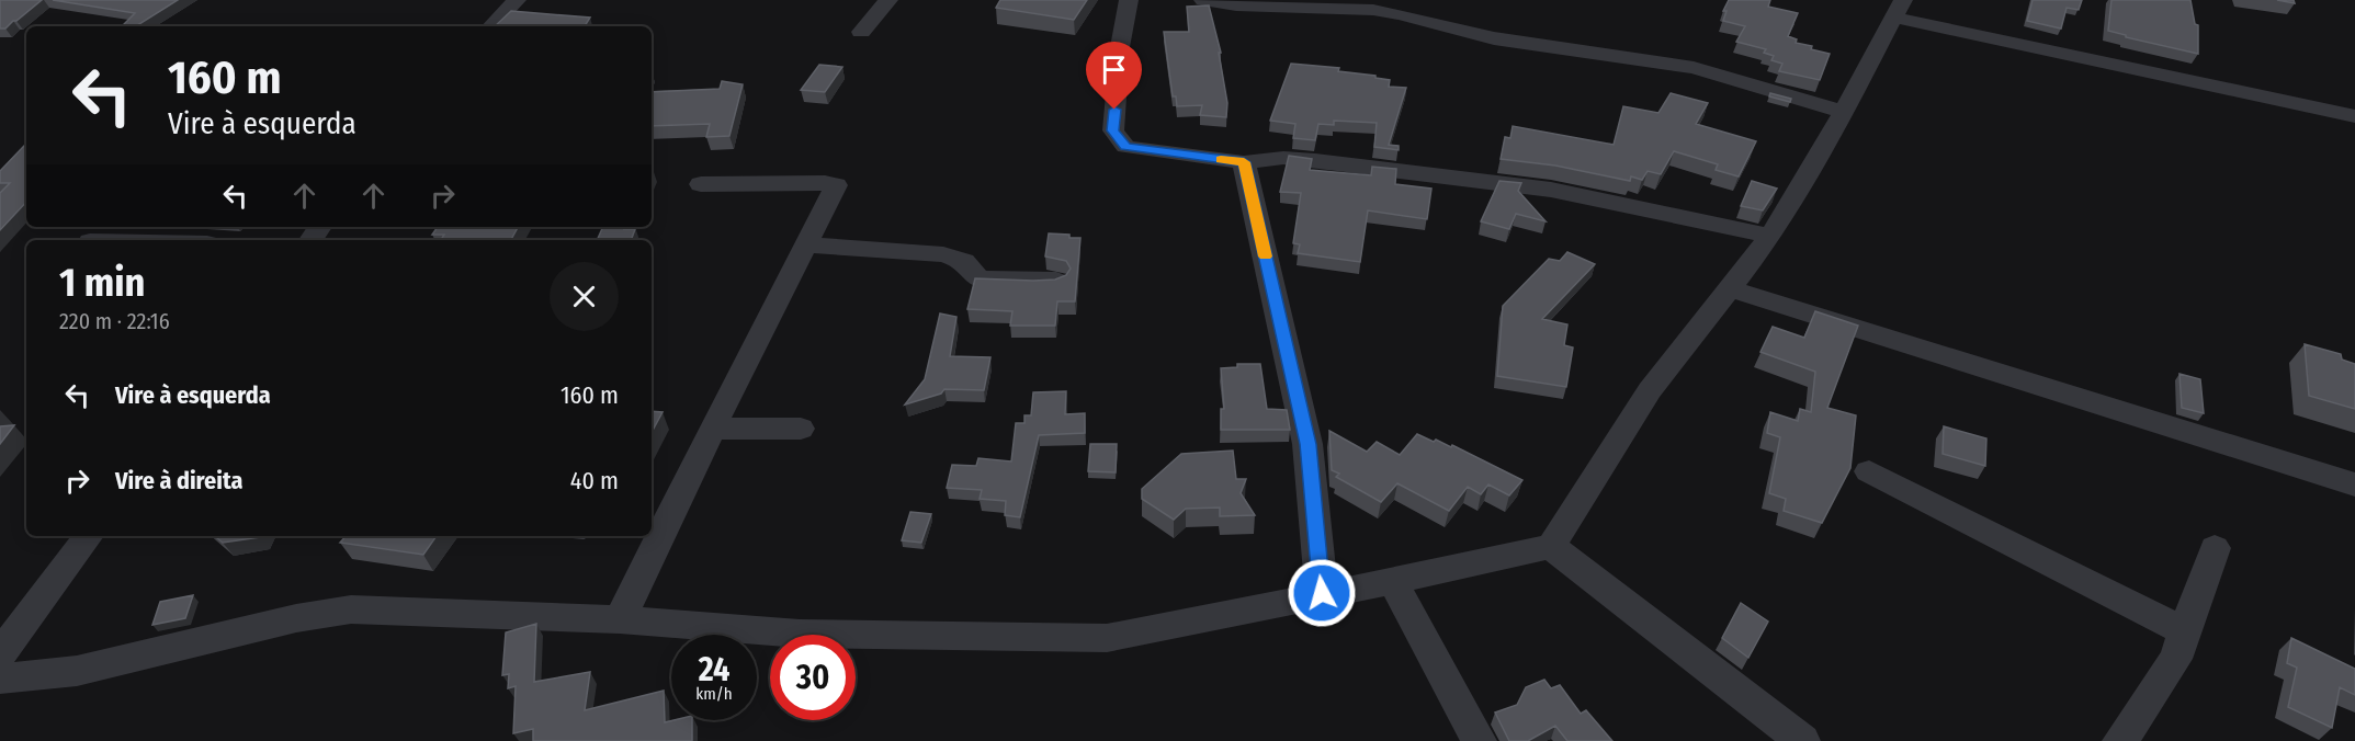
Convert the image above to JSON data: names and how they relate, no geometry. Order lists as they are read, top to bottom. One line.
{"page":{"turn":["160 m","Vire à esquerda"],"heading":["1 min","220 m · 22:16"],"list":[{"name":"Vire à esquerda","value":"160 m"},{"name":"Vire à direita","value":"40 m"}],"speed":"24 km/h","limit":"30"}}
